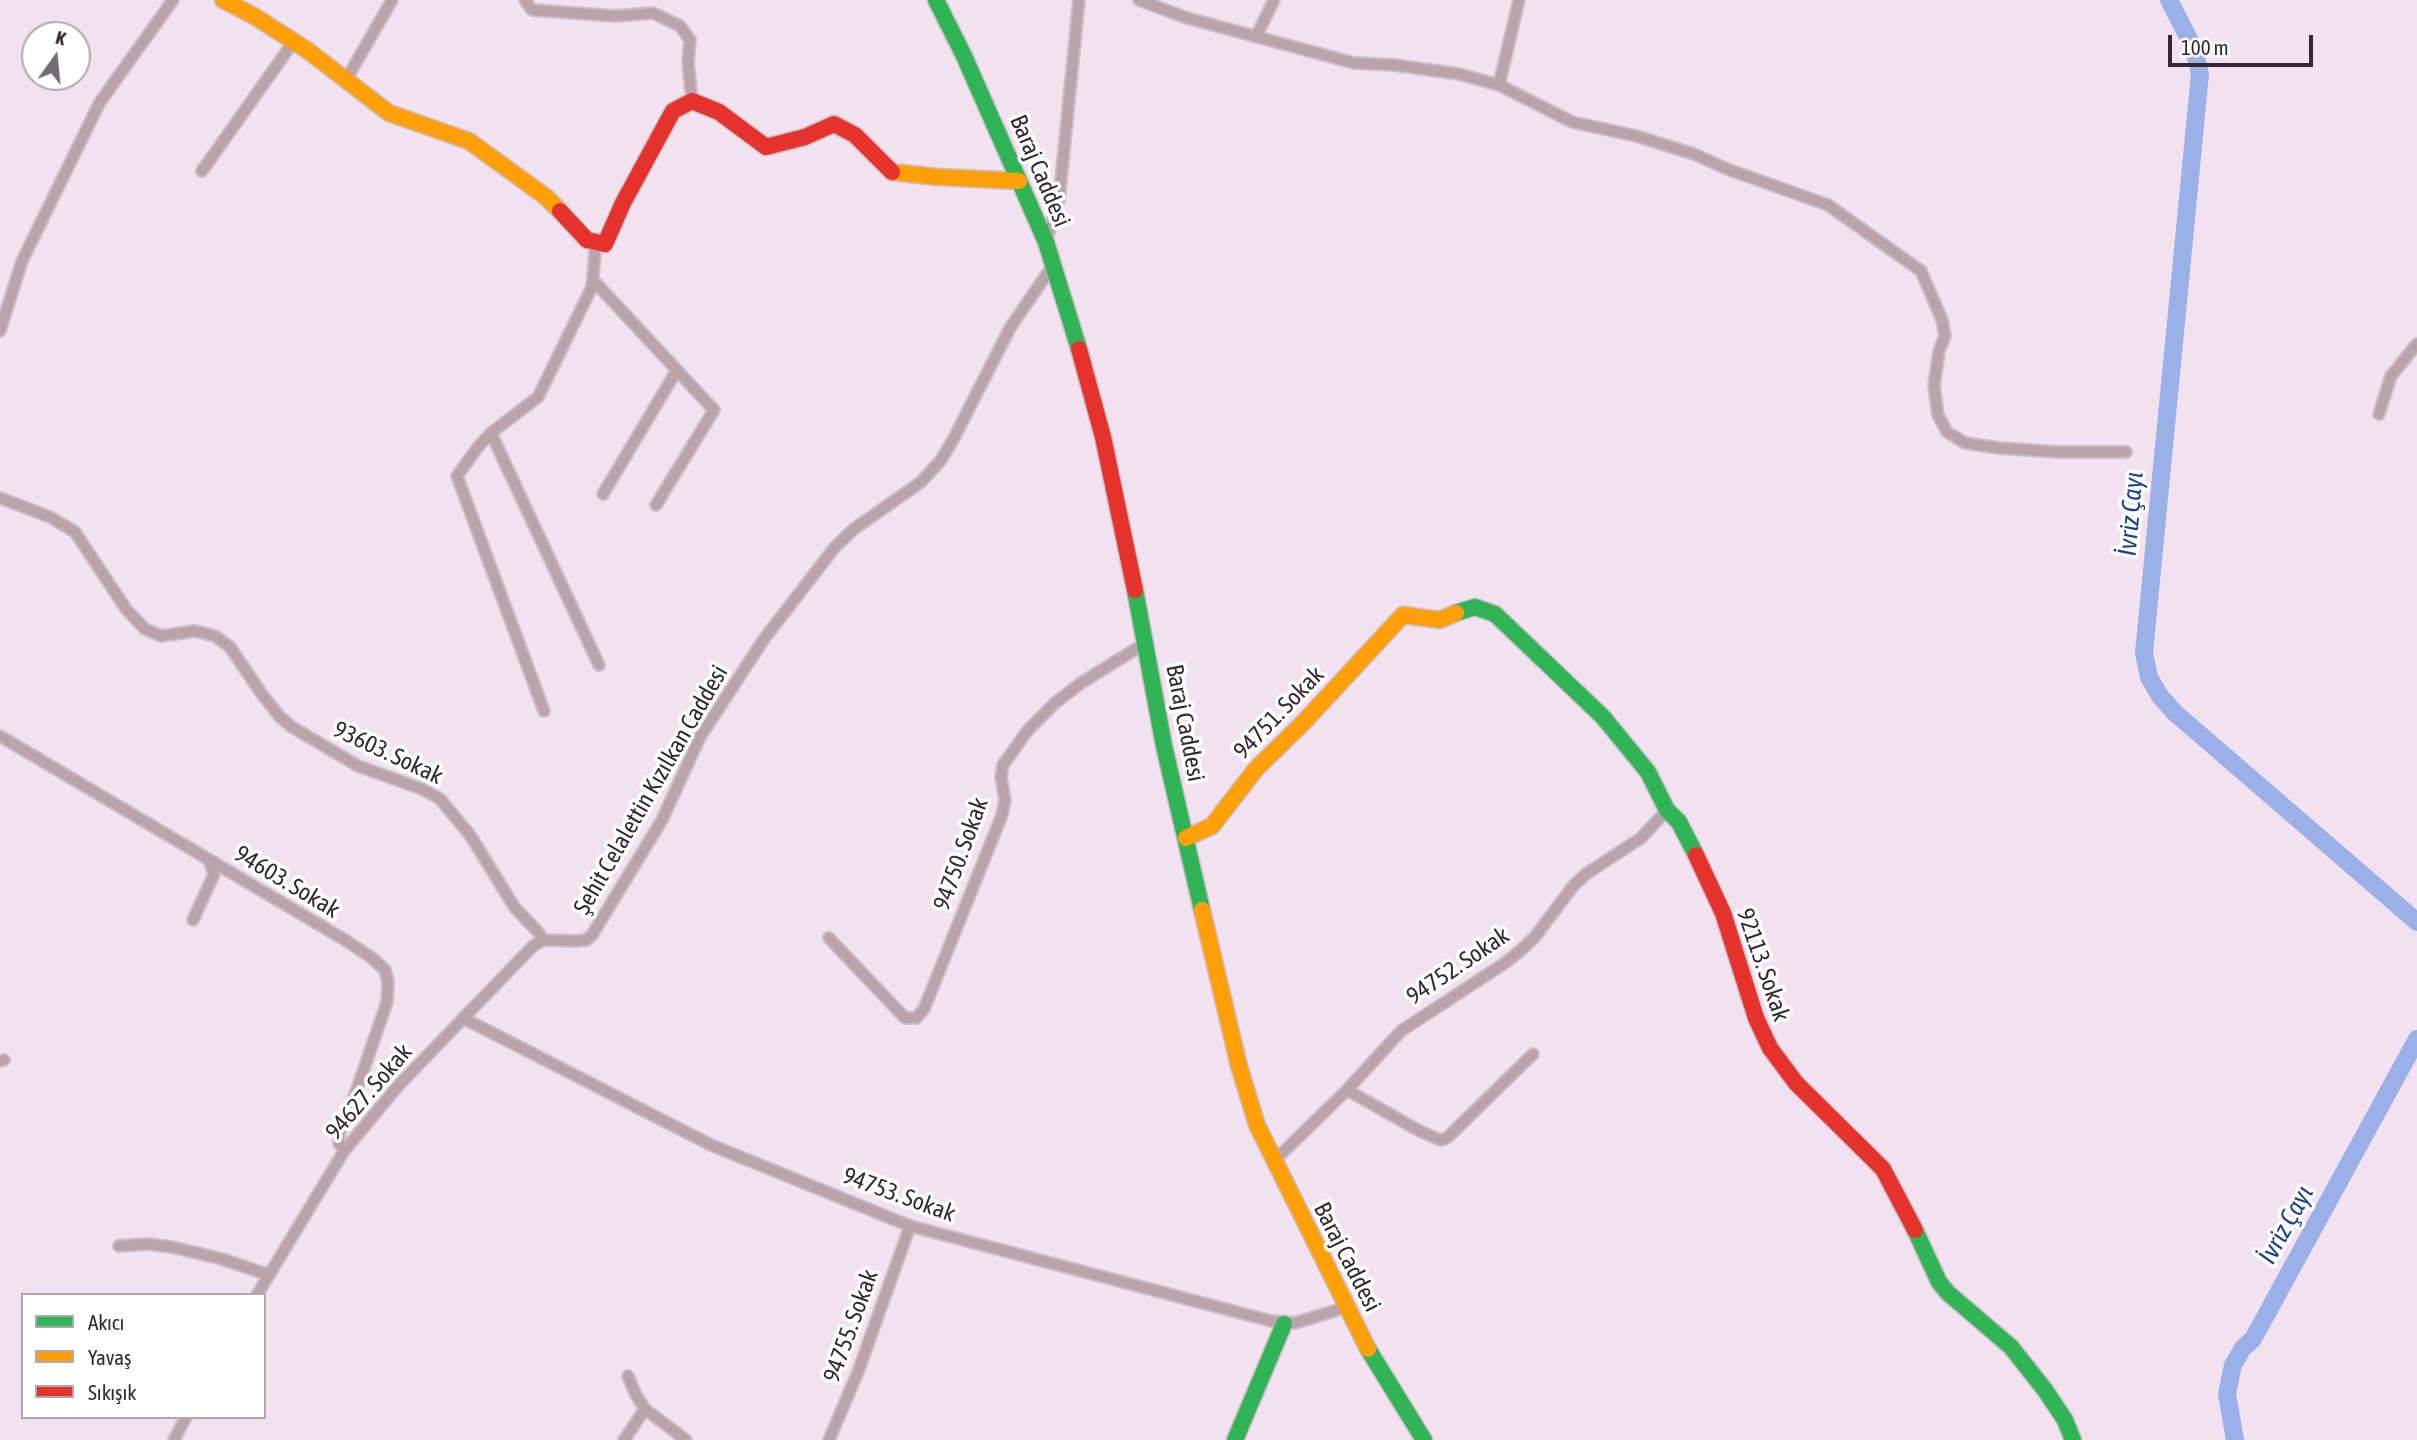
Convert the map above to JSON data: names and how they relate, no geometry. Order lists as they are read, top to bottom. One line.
{"streets":{"street":["Baraj Caddesi","94751. Sokak","93603. Sokak","Şehit Celalettin Kızılkan Caddesi","94750. Sokak","94603. Sokak","92113. Sokak","94752. Sokak","94627. Sokak","94753. Sokak","94755. Sokak"]},"crossings":[["Baraj Caddesi","94751. Sokak"],["Baraj Caddesi","Şehit Celalettin Kızılkan Caddesi"],["Baraj Caddesi","94750. Sokak"],["Baraj Caddesi","94752. Sokak"],["Baraj Caddesi","94753. Sokak"],["94751. Sokak","92113. Sokak"],["93603. Sokak","Şehit Celalettin Kızılkan Caddesi"],["93603. Sokak","94627. Sokak"],["Şehit Celalettin Kızılkan Caddesi","94627. Sokak"],["94603. Sokak","94627. Sokak"],["92113. Sokak","94752. Sokak"],["94627. Sokak","94753. Sokak"],["94753. Sokak","94755. Sokak"]],"water":["İvriz Çayı"],"legend":["Akıcı","Yavaş","Sıkışık"],"scale_bar":"100 m","north":"top"}
